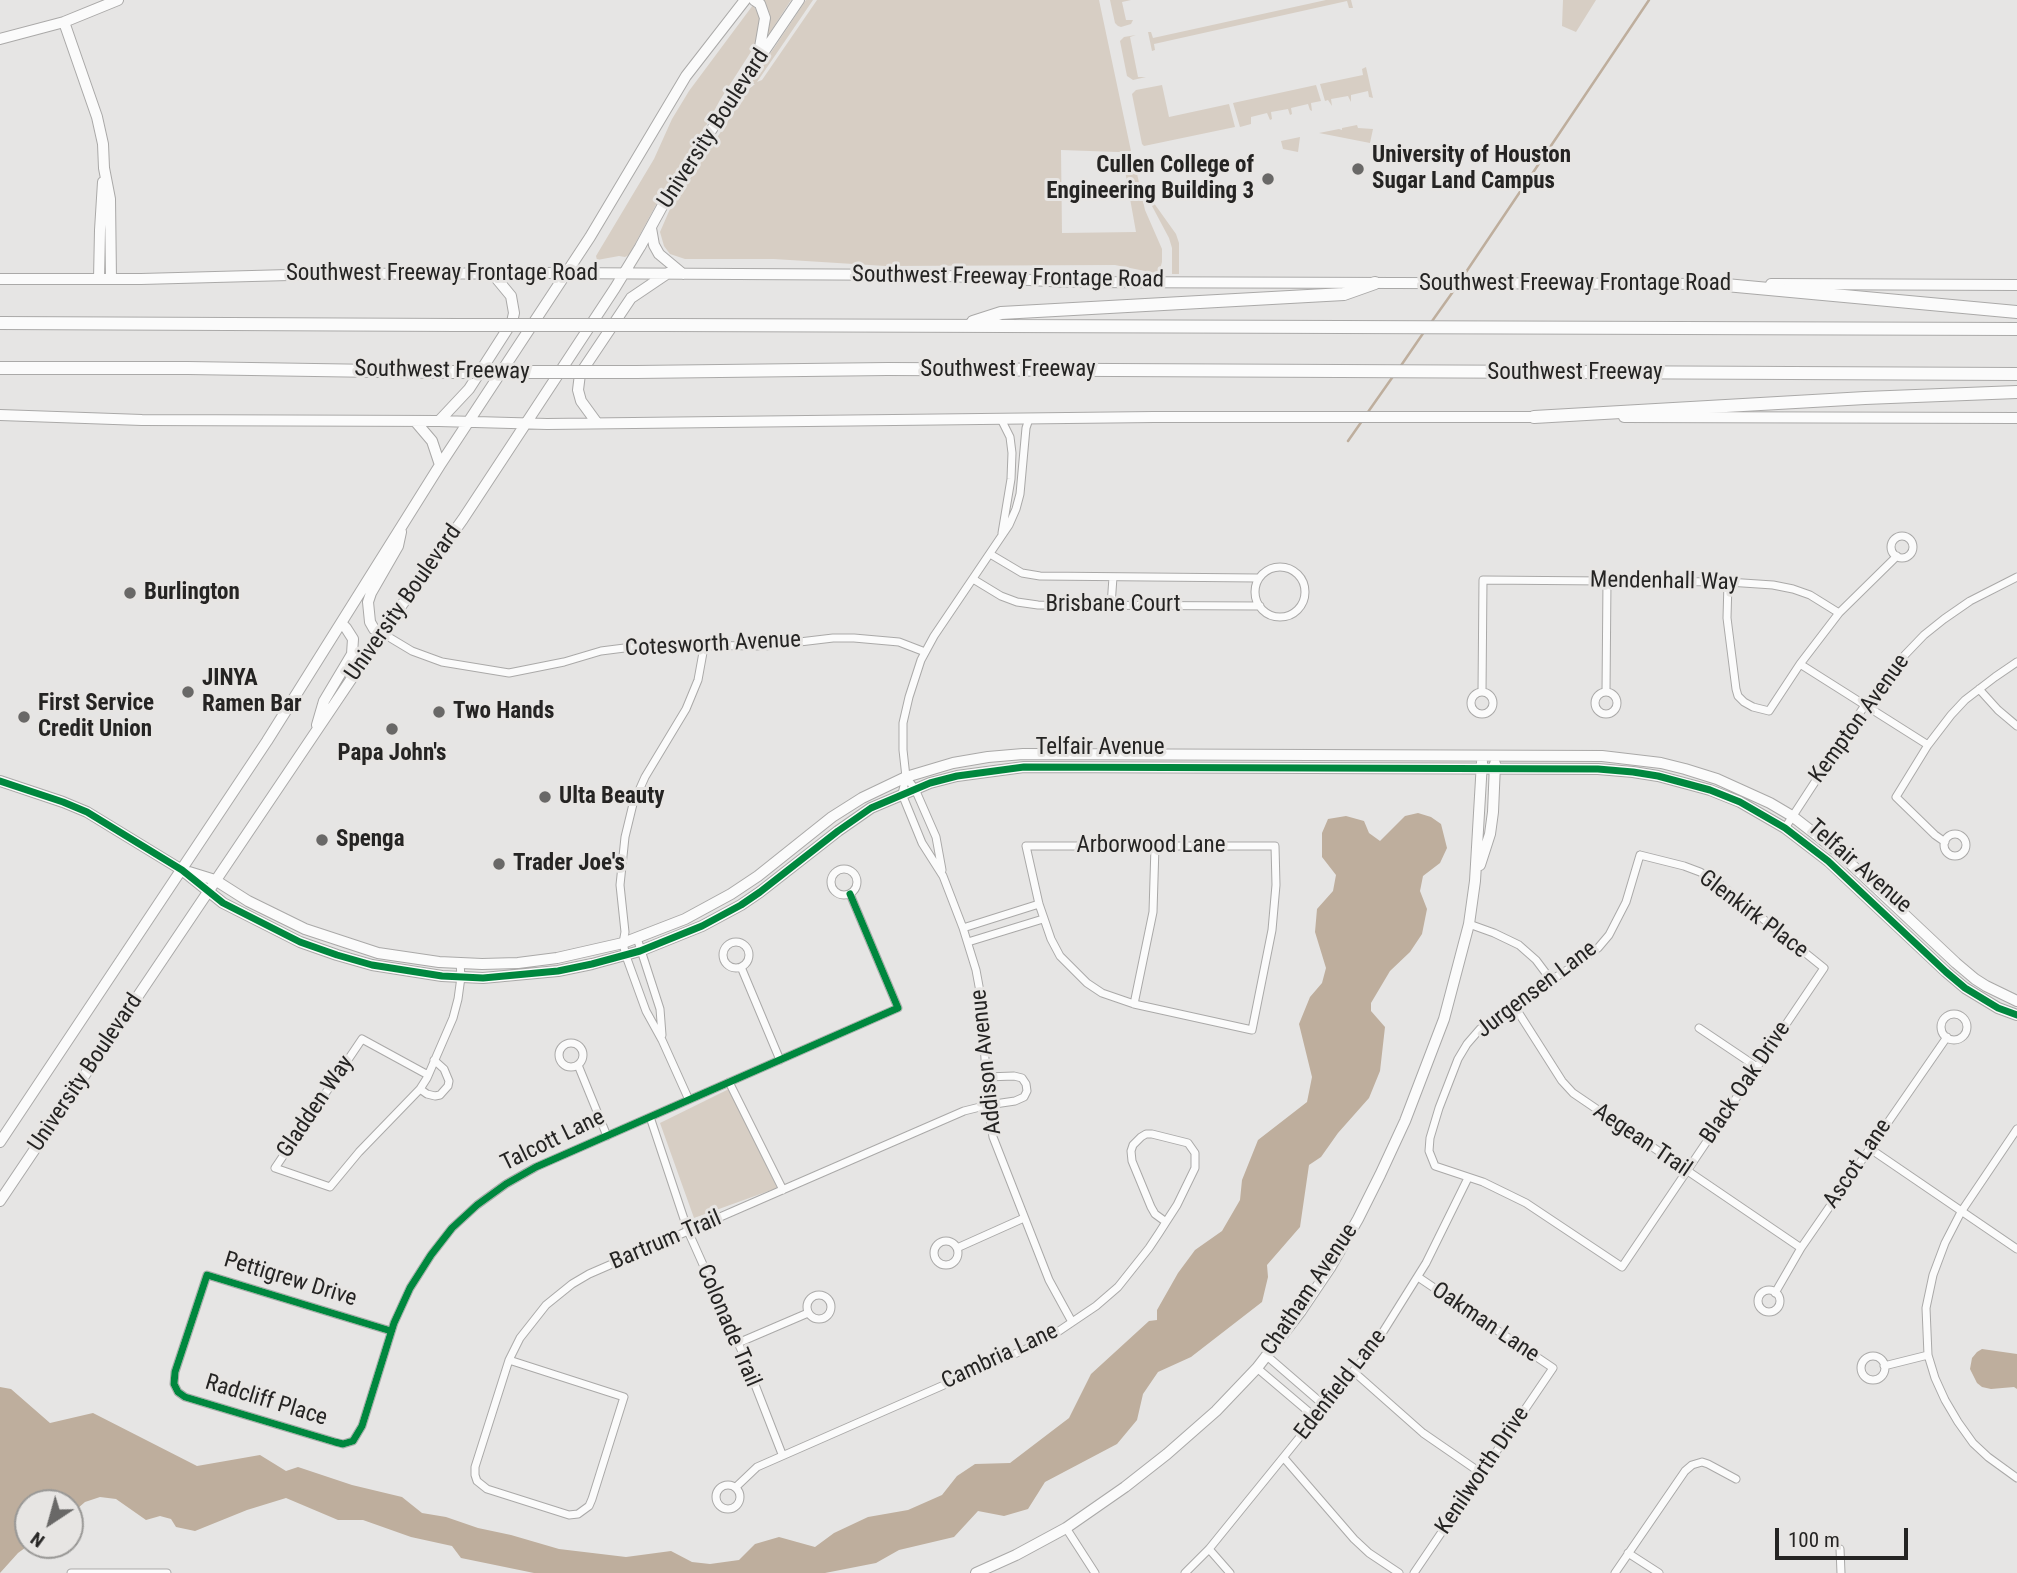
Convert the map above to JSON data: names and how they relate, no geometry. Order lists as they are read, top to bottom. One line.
{"streets":{"highway":["Southwest Freeway"],"main road":["University Boulevard","Southwest Freeway Frontage Road","Telfair Avenue","Chatham Avenue"],"street":["Mendenhall Way","Brisbane Court","Cotesworth Avenue","Kempton Avenue","Arborwood Lane","Glenkirk Place","Jurgensen Lane","Addison Avenue","Black Oak Drive","Gladden Way","Talcott Lane","Aegean Trail","Ascot Lane","Bartrum Trail","Pettigrew Drive","Oakman Lane","Colonade Trail","Cambria Lane","Edenfield Lane","Radcliff Place","Kenilworth Drive"]},"crossings":[["University Boulevard","Southwest Freeway Frontage Road"],["University Boulevard","Cotesworth Avenue"],["University Boulevard","Telfair Avenue"],["Kempton Avenue","Telfair Avenue"],["Telfair Avenue","Addison Avenue"],["Telfair Avenue","Chatham Avenue"],["Glenkirk Place","Jurgensen Lane"],["Glenkirk Place","Black Oak Drive"],["Jurgensen Lane","Black Oak Drive"],["Jurgensen Lane","Aegean Trail"],["Jurgensen Lane","Edenfield Lane"],["Addison Avenue","Bartrum Trail"],["Addison Avenue","Cambria Lane"],["Black Oak Drive","Aegean Trail"],["Black Oak Drive","Edenfield Lane"],["Talcott Lane","Pettigrew Drive"],["Talcott Lane","Colonade Trail"],["Talcott Lane","Radcliff Place"],["Aegean Trail","Ascot Lane"],["Bartrum Trail","Colonade Trail"],["Pettigrew Drive","Radcliff Place"],["Oakman Lane","Edenfield Lane"],["Oakman Lane","Kenilworth Drive"],["Colonade Trail","Cambria Lane"]],"places":["University of Houston Sugar Land Campus","Cullen College of Engineering Building 3","Burlington","JINYA Ramen Bar","Two Hands","First Service Credit Union","Papa John's","Ulta Beauty","Spenga","Trader Joe's"],"scale_bar":"100 m","north":"bottom left"}
